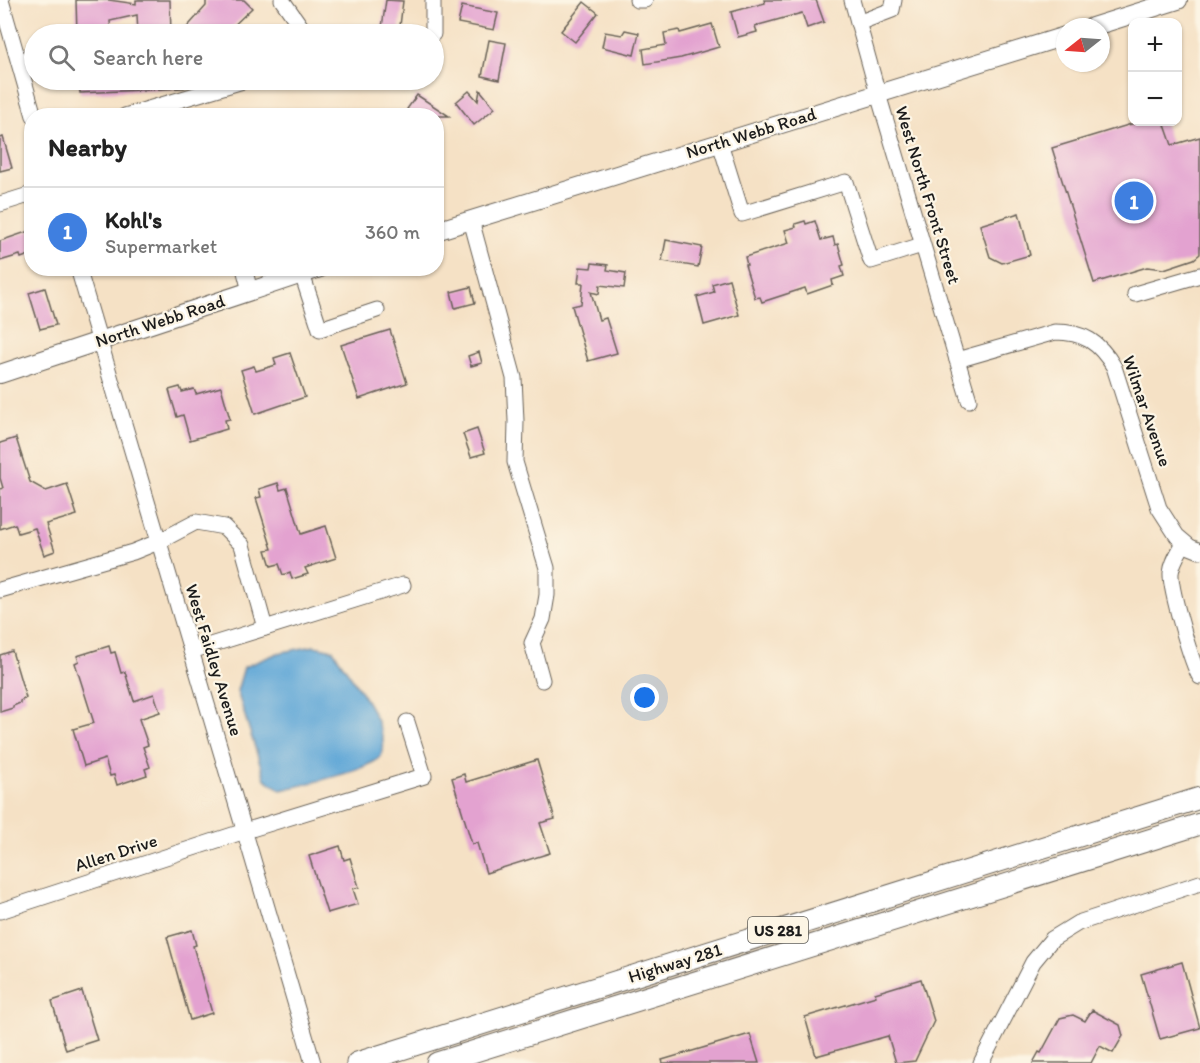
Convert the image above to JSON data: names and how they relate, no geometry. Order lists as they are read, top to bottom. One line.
{"streets":{"highway":["US 281","Highway 281"],"main road":["North Webb Road"],"street":["West North Front Street","Wilmar Avenue","West Faidley Avenue","Allen Drive"]},"crossings":[["North Webb Road","West North Front Street"],["North Webb Road","West Faidley Avenue"],["West North Front Street","Wilmar Avenue"],["West Faidley Avenue","Allen Drive"]],"north":"left","page":{"map_buttons":["+","−"],"search":"Search here","heading":"Nearby","pins":"1","list":[{"mark":"1","name":"Kohl's","note":"Supermarket","value":"360 m"}]}}
